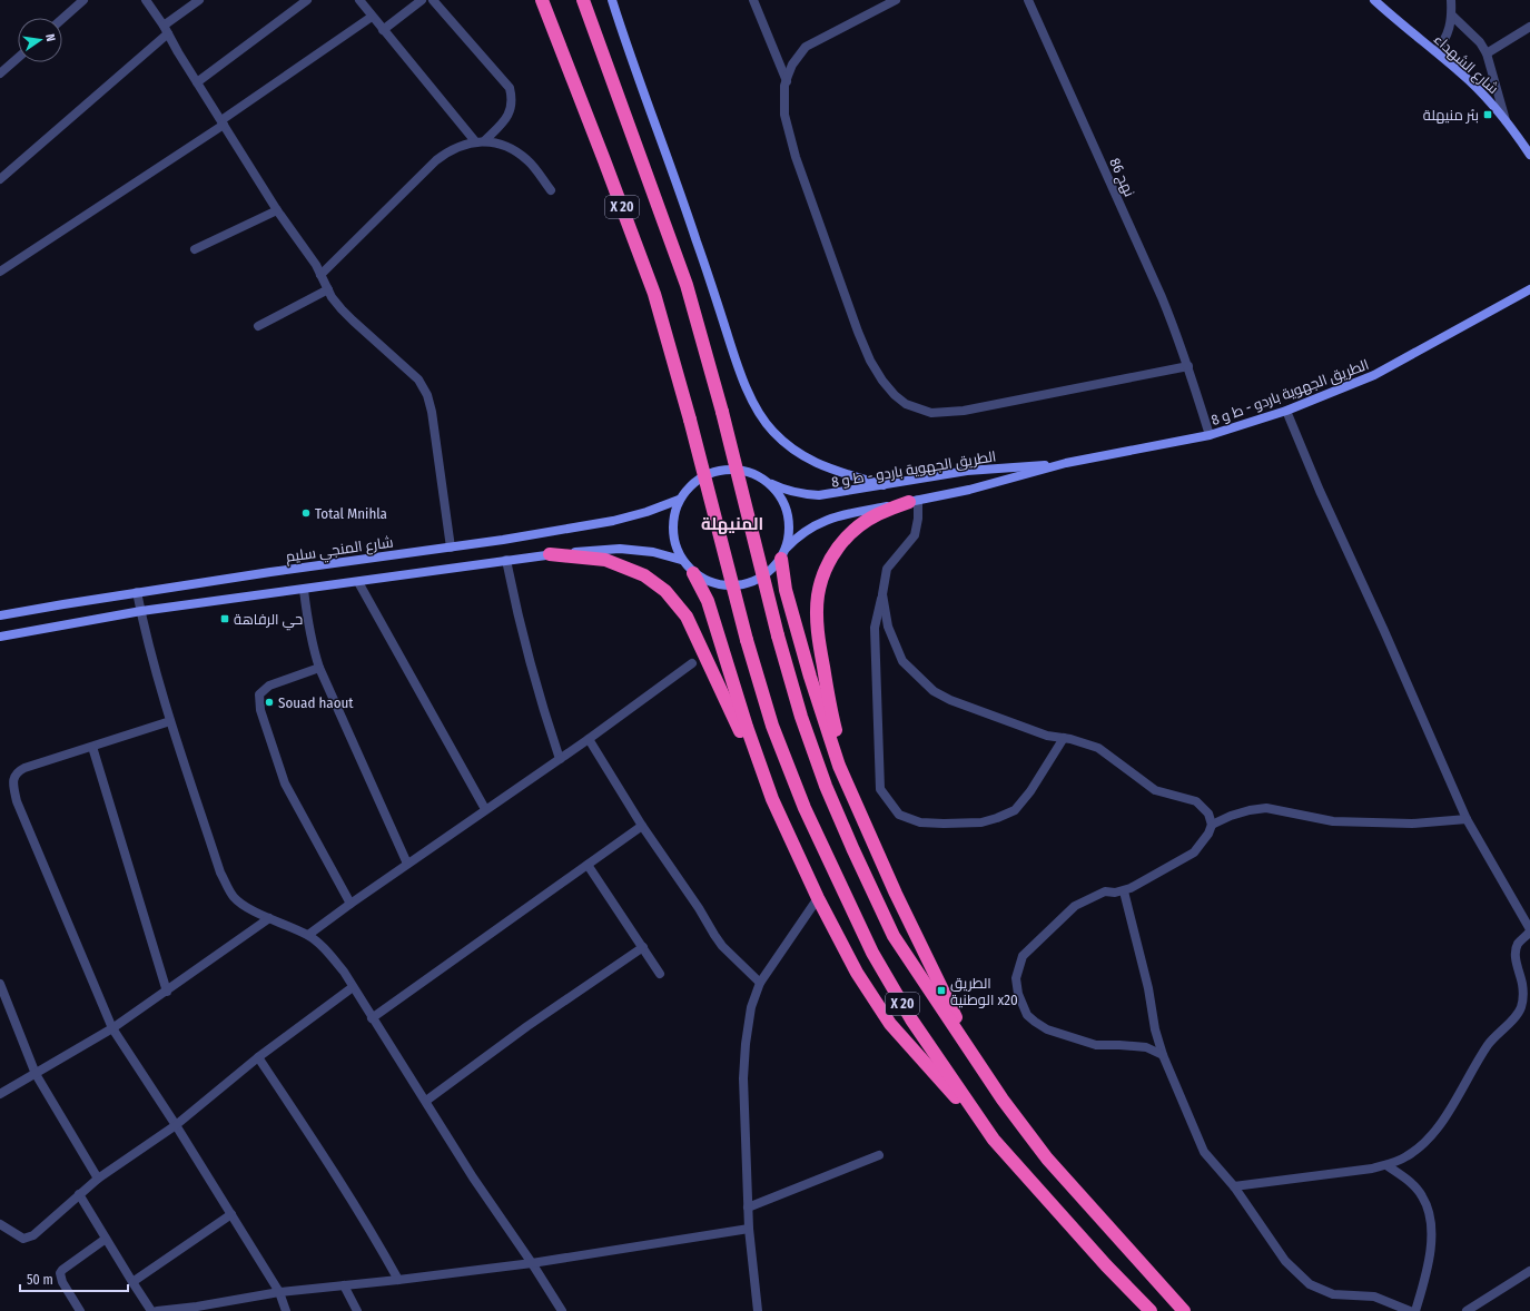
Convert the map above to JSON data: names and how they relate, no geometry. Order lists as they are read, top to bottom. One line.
{"streets":{"highway":["X 20"],"main road":["شارع الشهداء","الطريق الجهوية باردو - ط و 8","شارع المنجي سليم"],"street":["نهج 86"]},"crossings":[["نهج 86","الطريق الجهوية باردو - ط و 8"],["X 20","الطريق الجهوية باردو - ط و 8"],["X 20","شارع المنجي سليم"],["الطريق الجهوية باردو - ط و 8","شارع المنجي سليم"]],"districts":["المنيهلة"],"places":{"transit":["بئر منيهلة","حي الرفاهة","الطريق الوطنية x20"],"other":["Total Mnihla","Souad haout"]},"scale_bar":"50 m","north":"right"}
